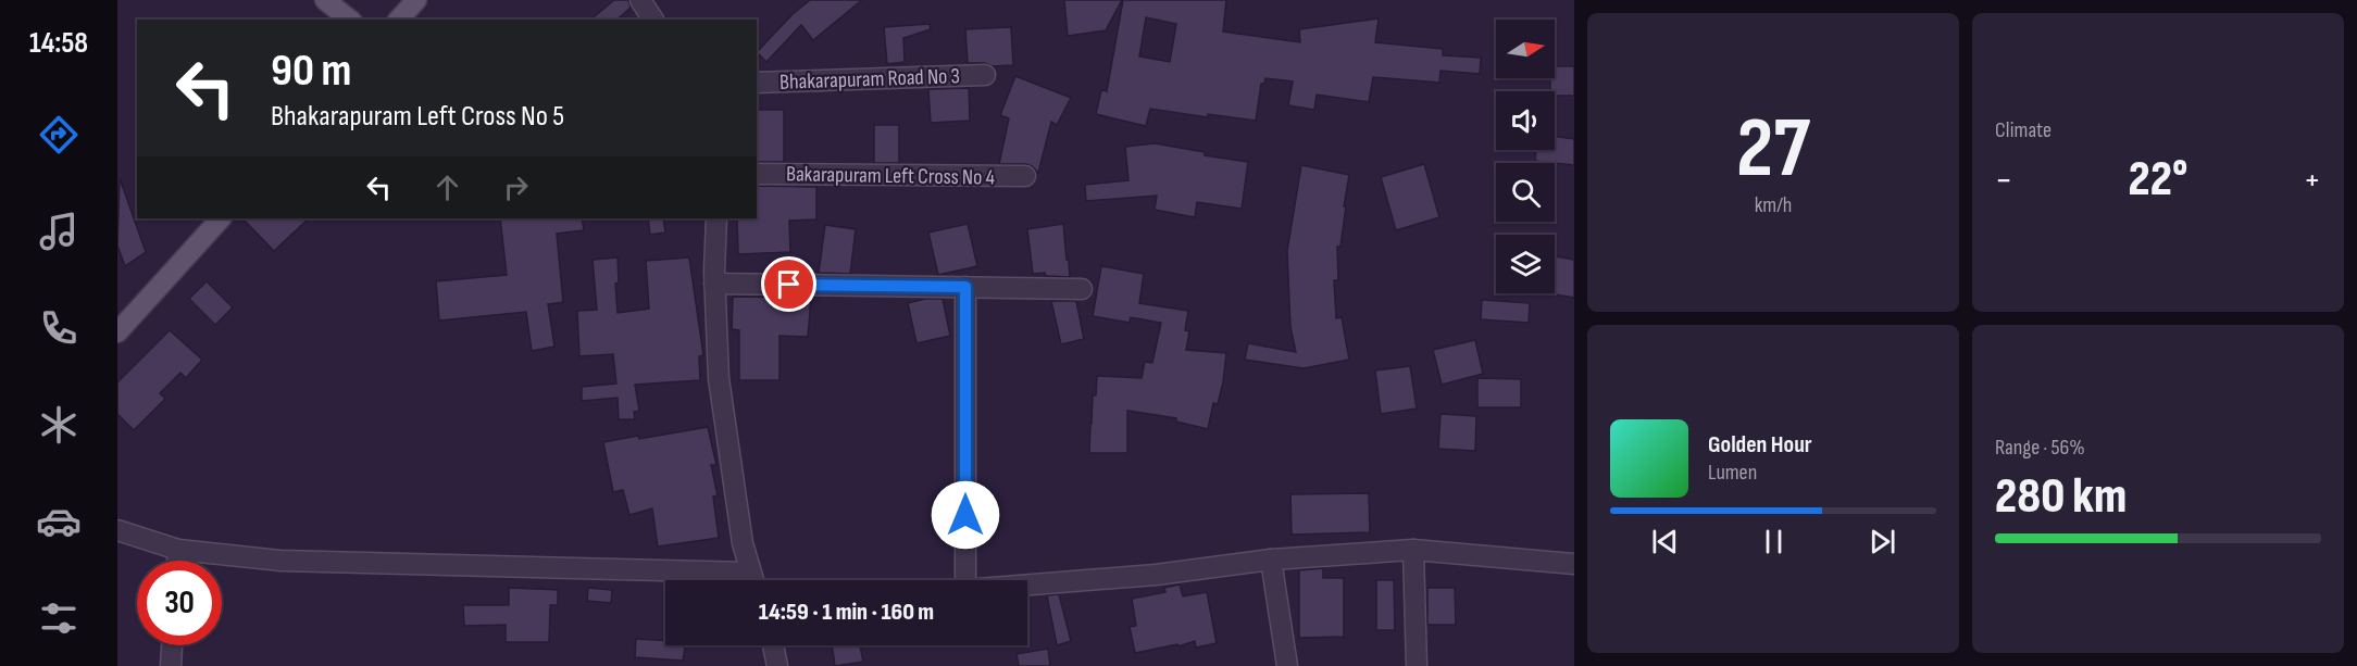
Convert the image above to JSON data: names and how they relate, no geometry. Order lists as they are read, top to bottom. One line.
{"streets":{"street":["Bhakarapuram Road No 3","Bakarapuram Left Cross No 4"]},"north":"right","page":{"tabs":"14:58","tile":[["27","km/h"],"Climate",["Range · 56%","280 km"]],"turn":["90 m","Bhakarapuram Left Cross No 5"],"heat":["−","22°","+"],"song":["Golden Hour","Lumen"],"limit":"30","trip":"14:59 · 1 min · 160 m"}}
